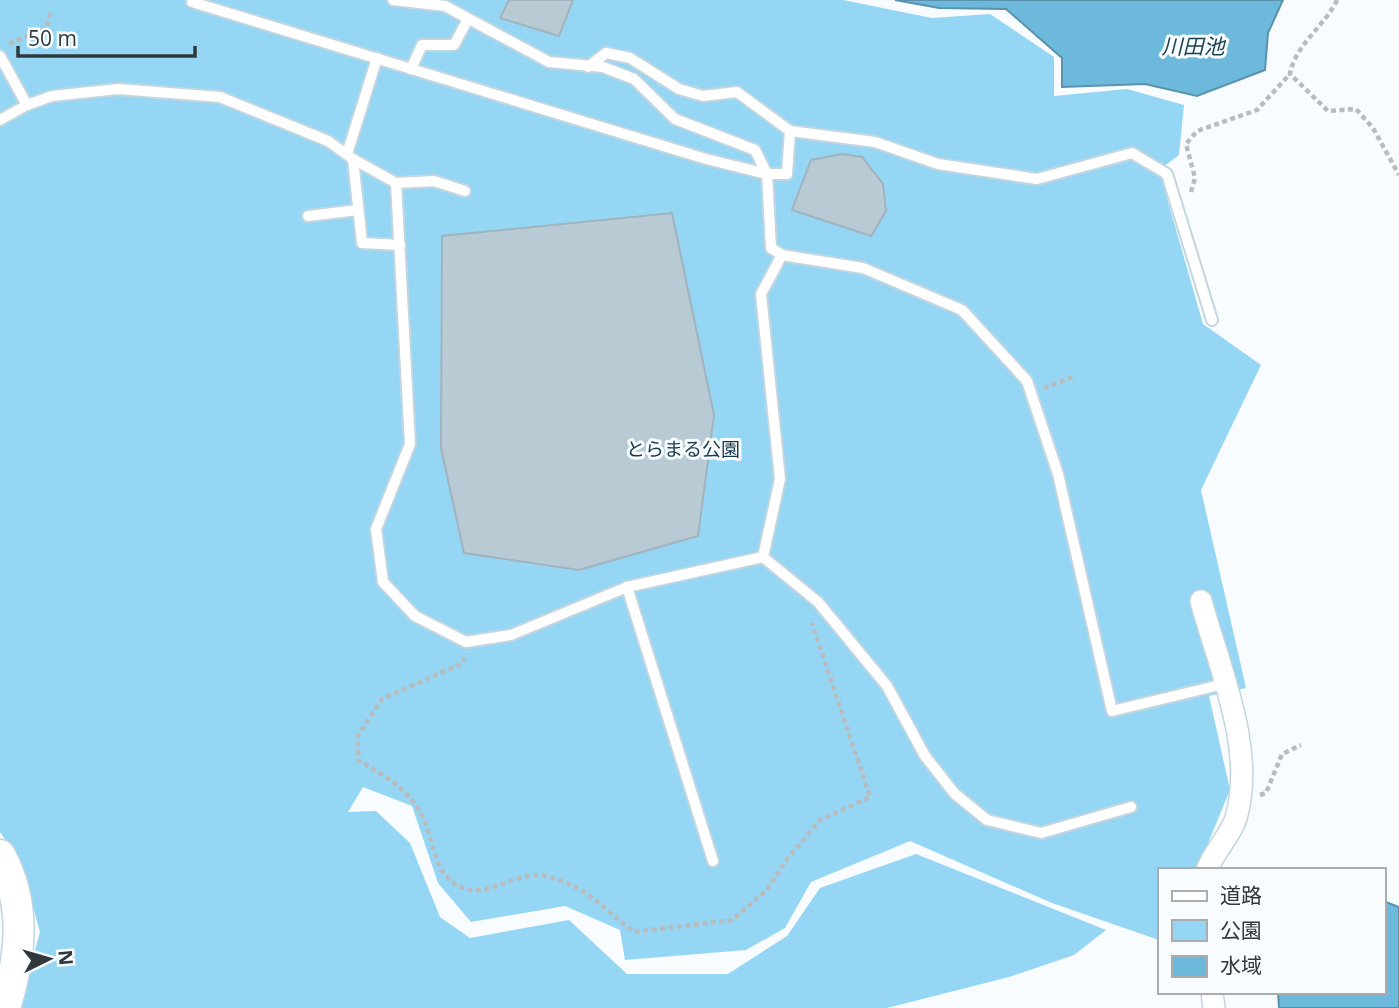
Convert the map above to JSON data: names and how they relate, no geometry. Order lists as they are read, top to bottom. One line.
{"water":["川田池"],"parks":["とらまる公園"],"legend":["道路","公園","水域"],"scale_bar":"50 m","north":"right"}
